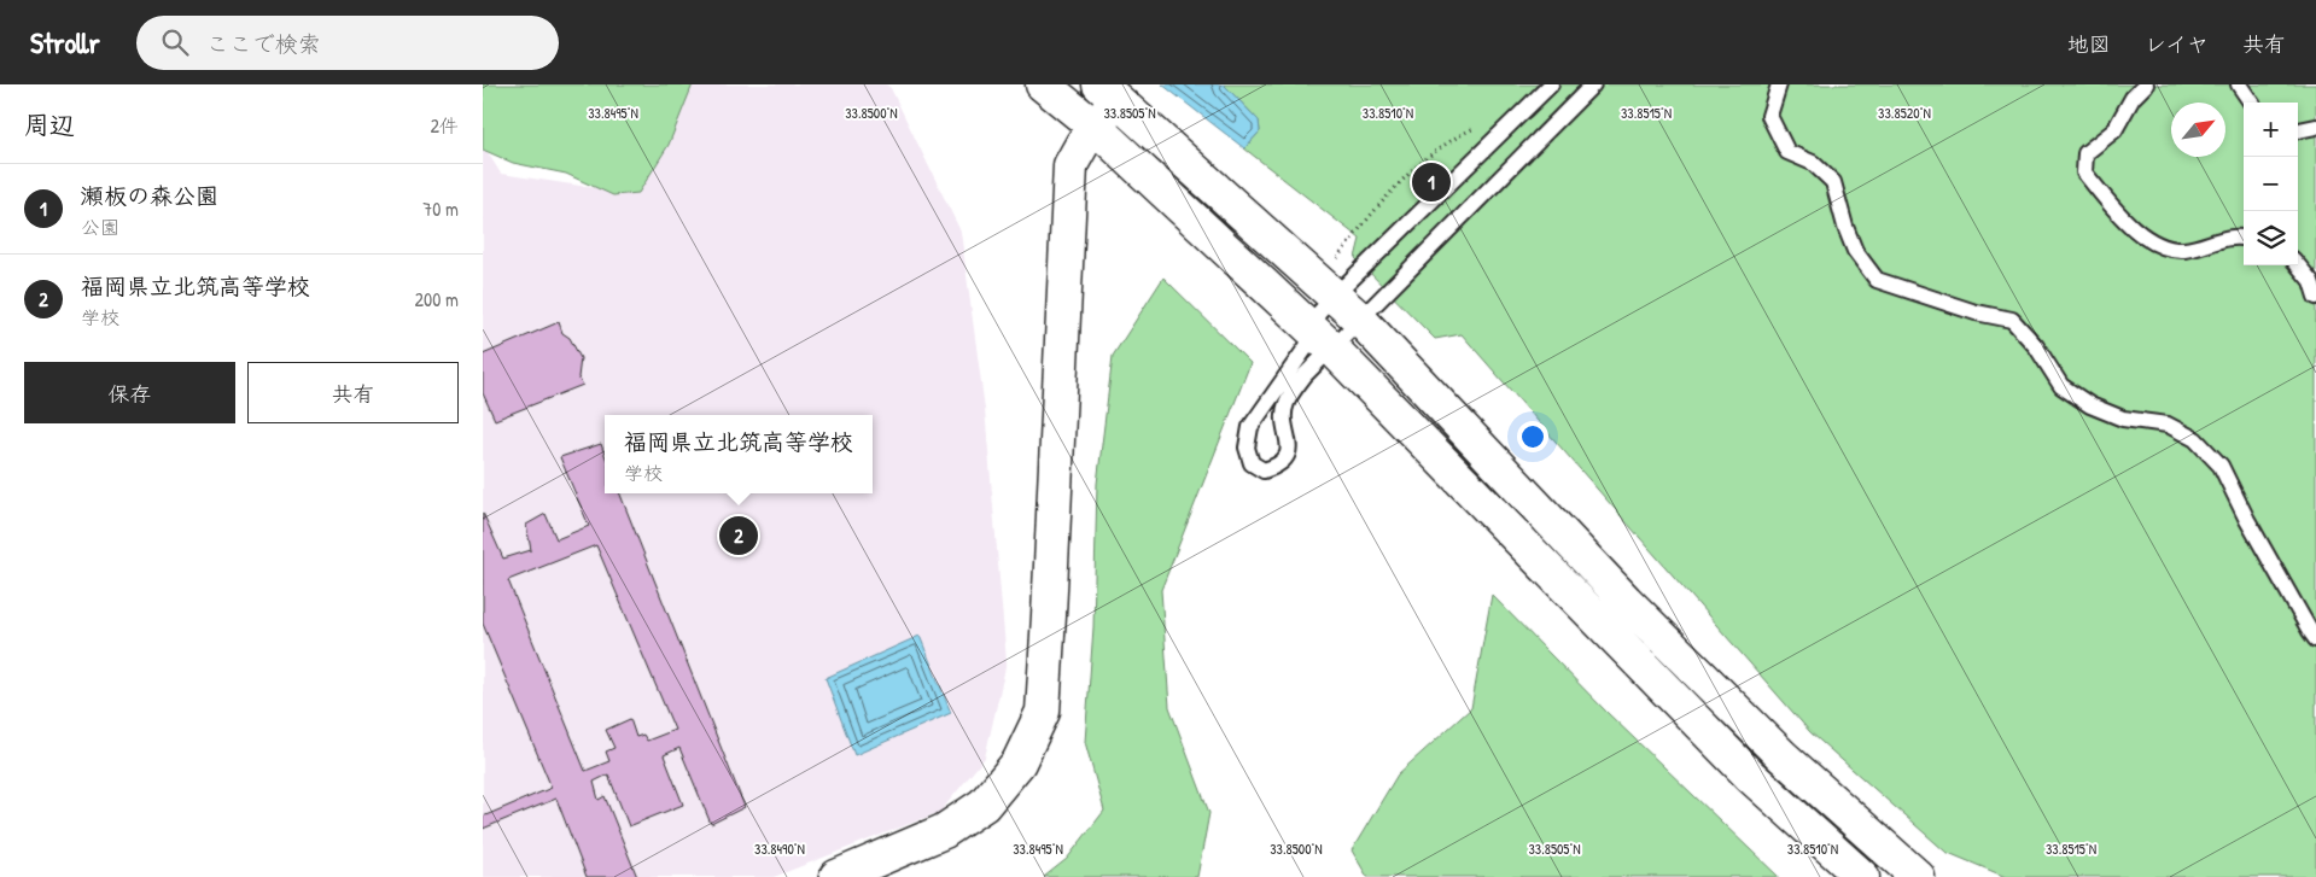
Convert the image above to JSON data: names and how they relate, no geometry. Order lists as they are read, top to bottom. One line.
{"north":"top right","page":{"header":"Strollr","search":"ここで検索","nav":["地図","レイヤ","共有"],"heading":["周辺","2件"],"map_buttons":["+","−"],"pins":["1","2"],"list":[{"mark":"1","name":"瀬板の森公園","note":"公園","value":"70 m"},{"mark":"2","name":"福岡県立北筑高等学校","note":"学校","value":"200 m"}],"buttons":["保存","共有"],"popup":["福岡県立北筑高等学校","学校"]},"coordinates":["33.8495°N","33.8500°N","33.8505°N","33.8510°N","33.8515°N","33.8520°N","33.8490°N"]}
